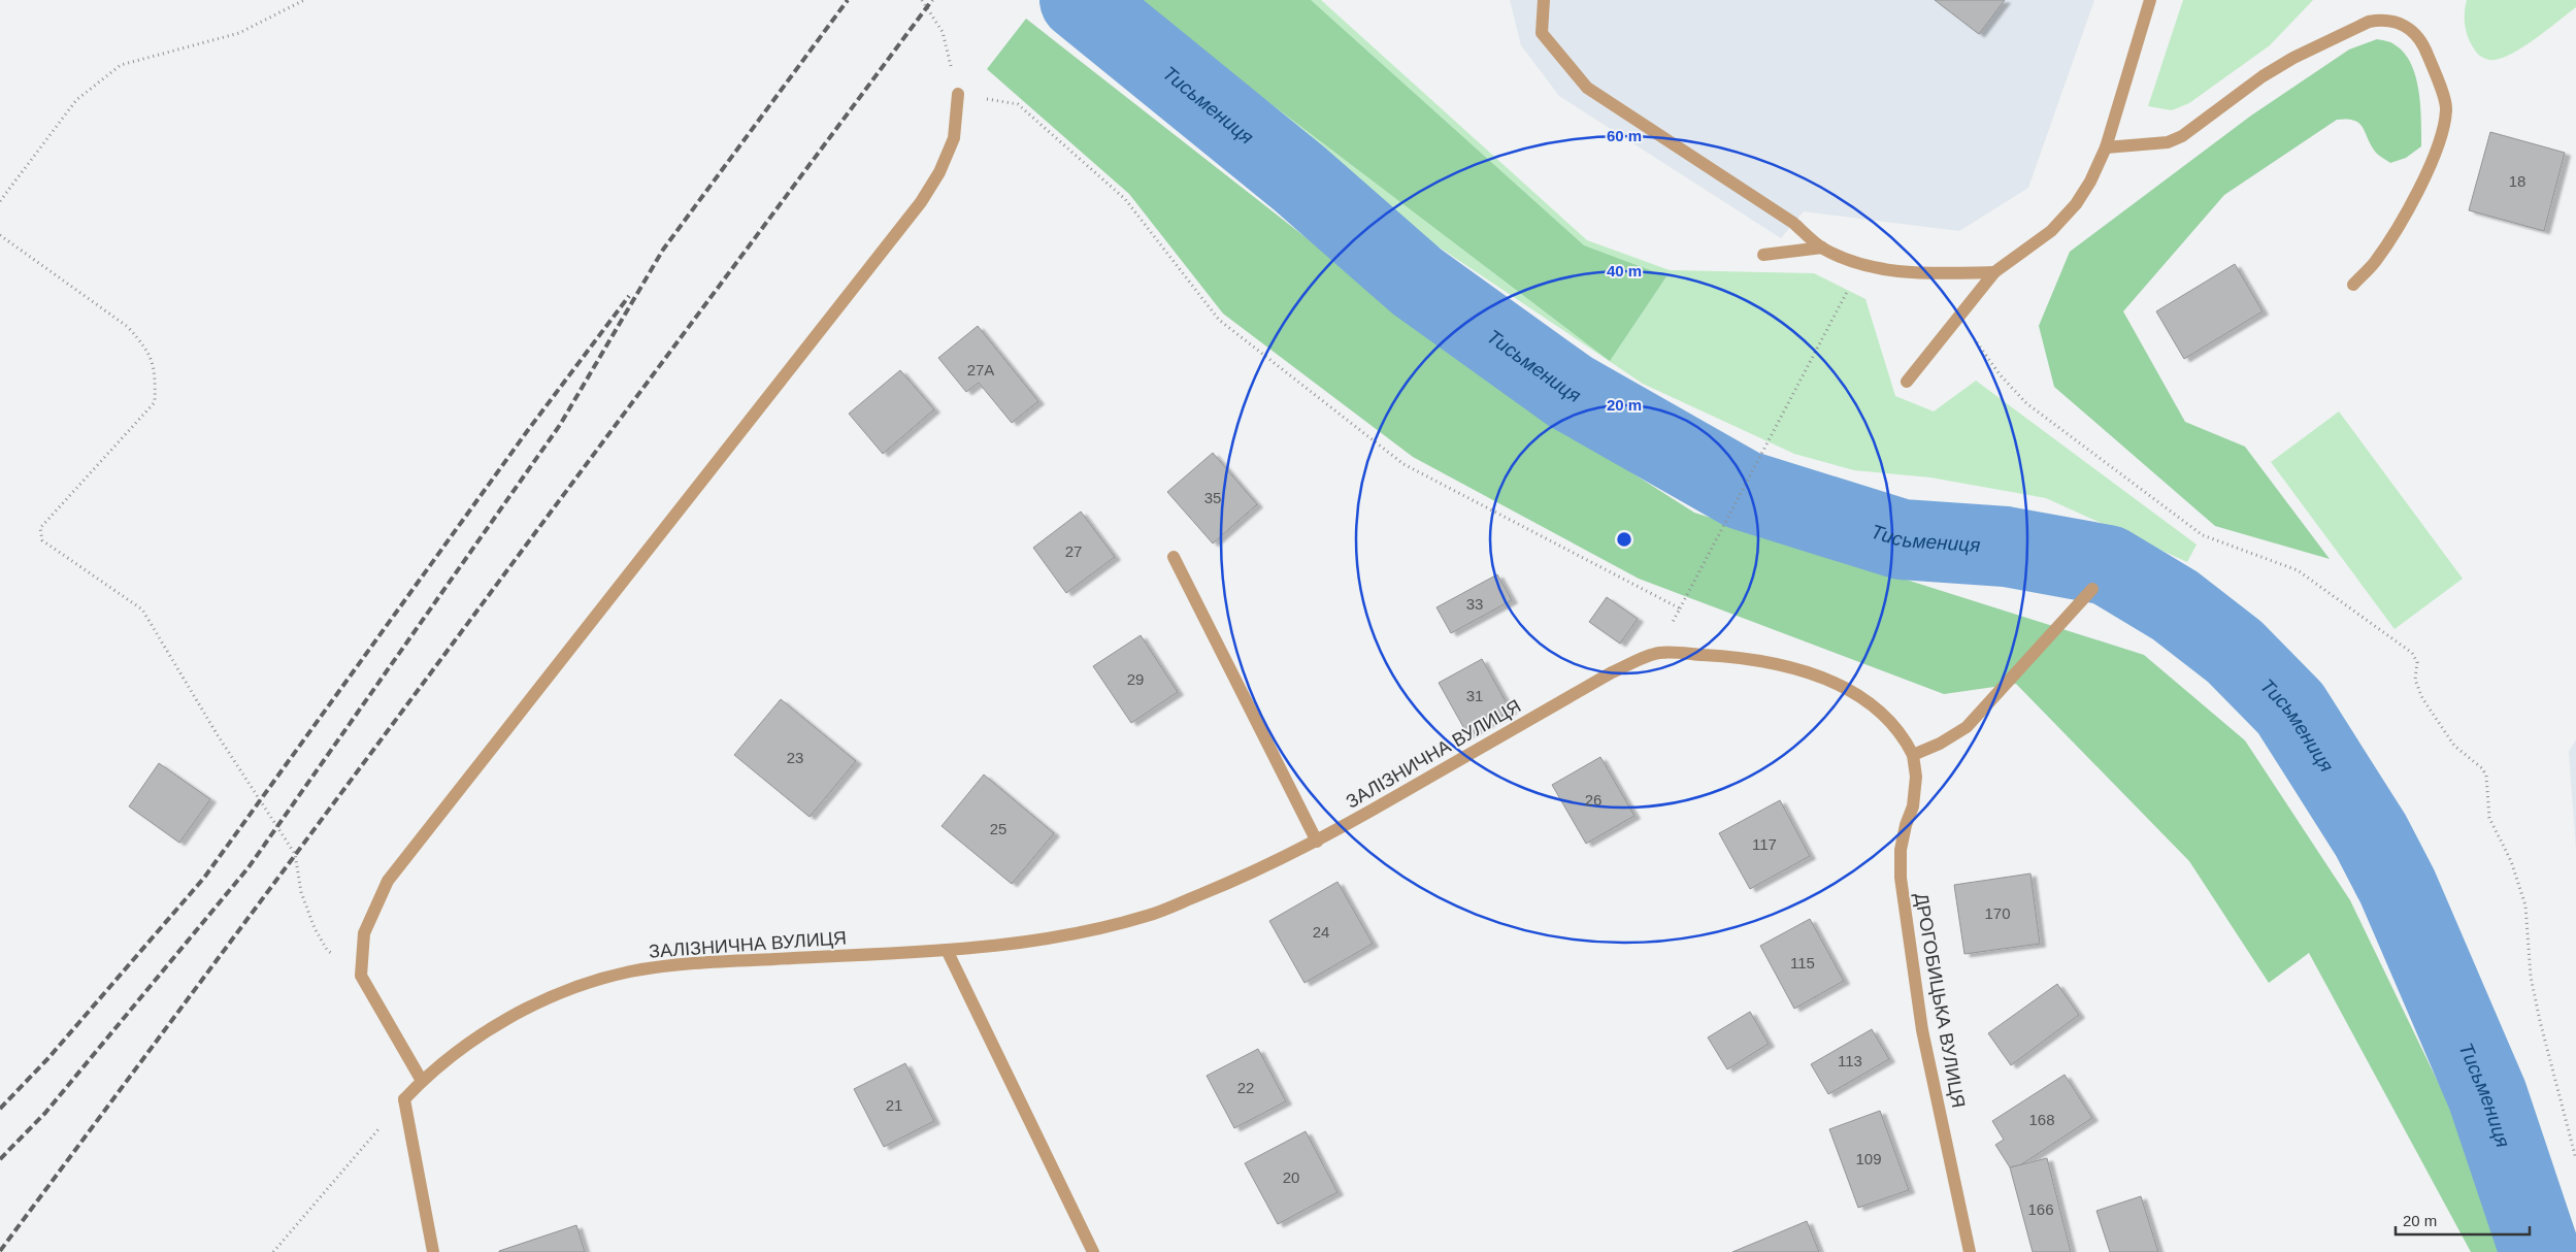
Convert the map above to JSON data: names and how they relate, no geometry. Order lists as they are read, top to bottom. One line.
{"streets":{"street":["ЗАЛІЗНИЧНА ВУЛИЦЯ","ДРОГОБИЦЬКА ВУЛИЦЯ"]},"crossings":[["ЗАЛІЗНИЧНА ВУЛИЦЯ","ДРОГОБИЦЬКА ВУЛИЦЯ"]],"water":["Тисьмениця"],"house_numbers":["18","27А","35","27","33","29","31","23","26","25","117","170","24","115","113","22","21","168","109","20","166"],"scale_bar":"20 m","rings":["60 m","40 m","20 m"]}
